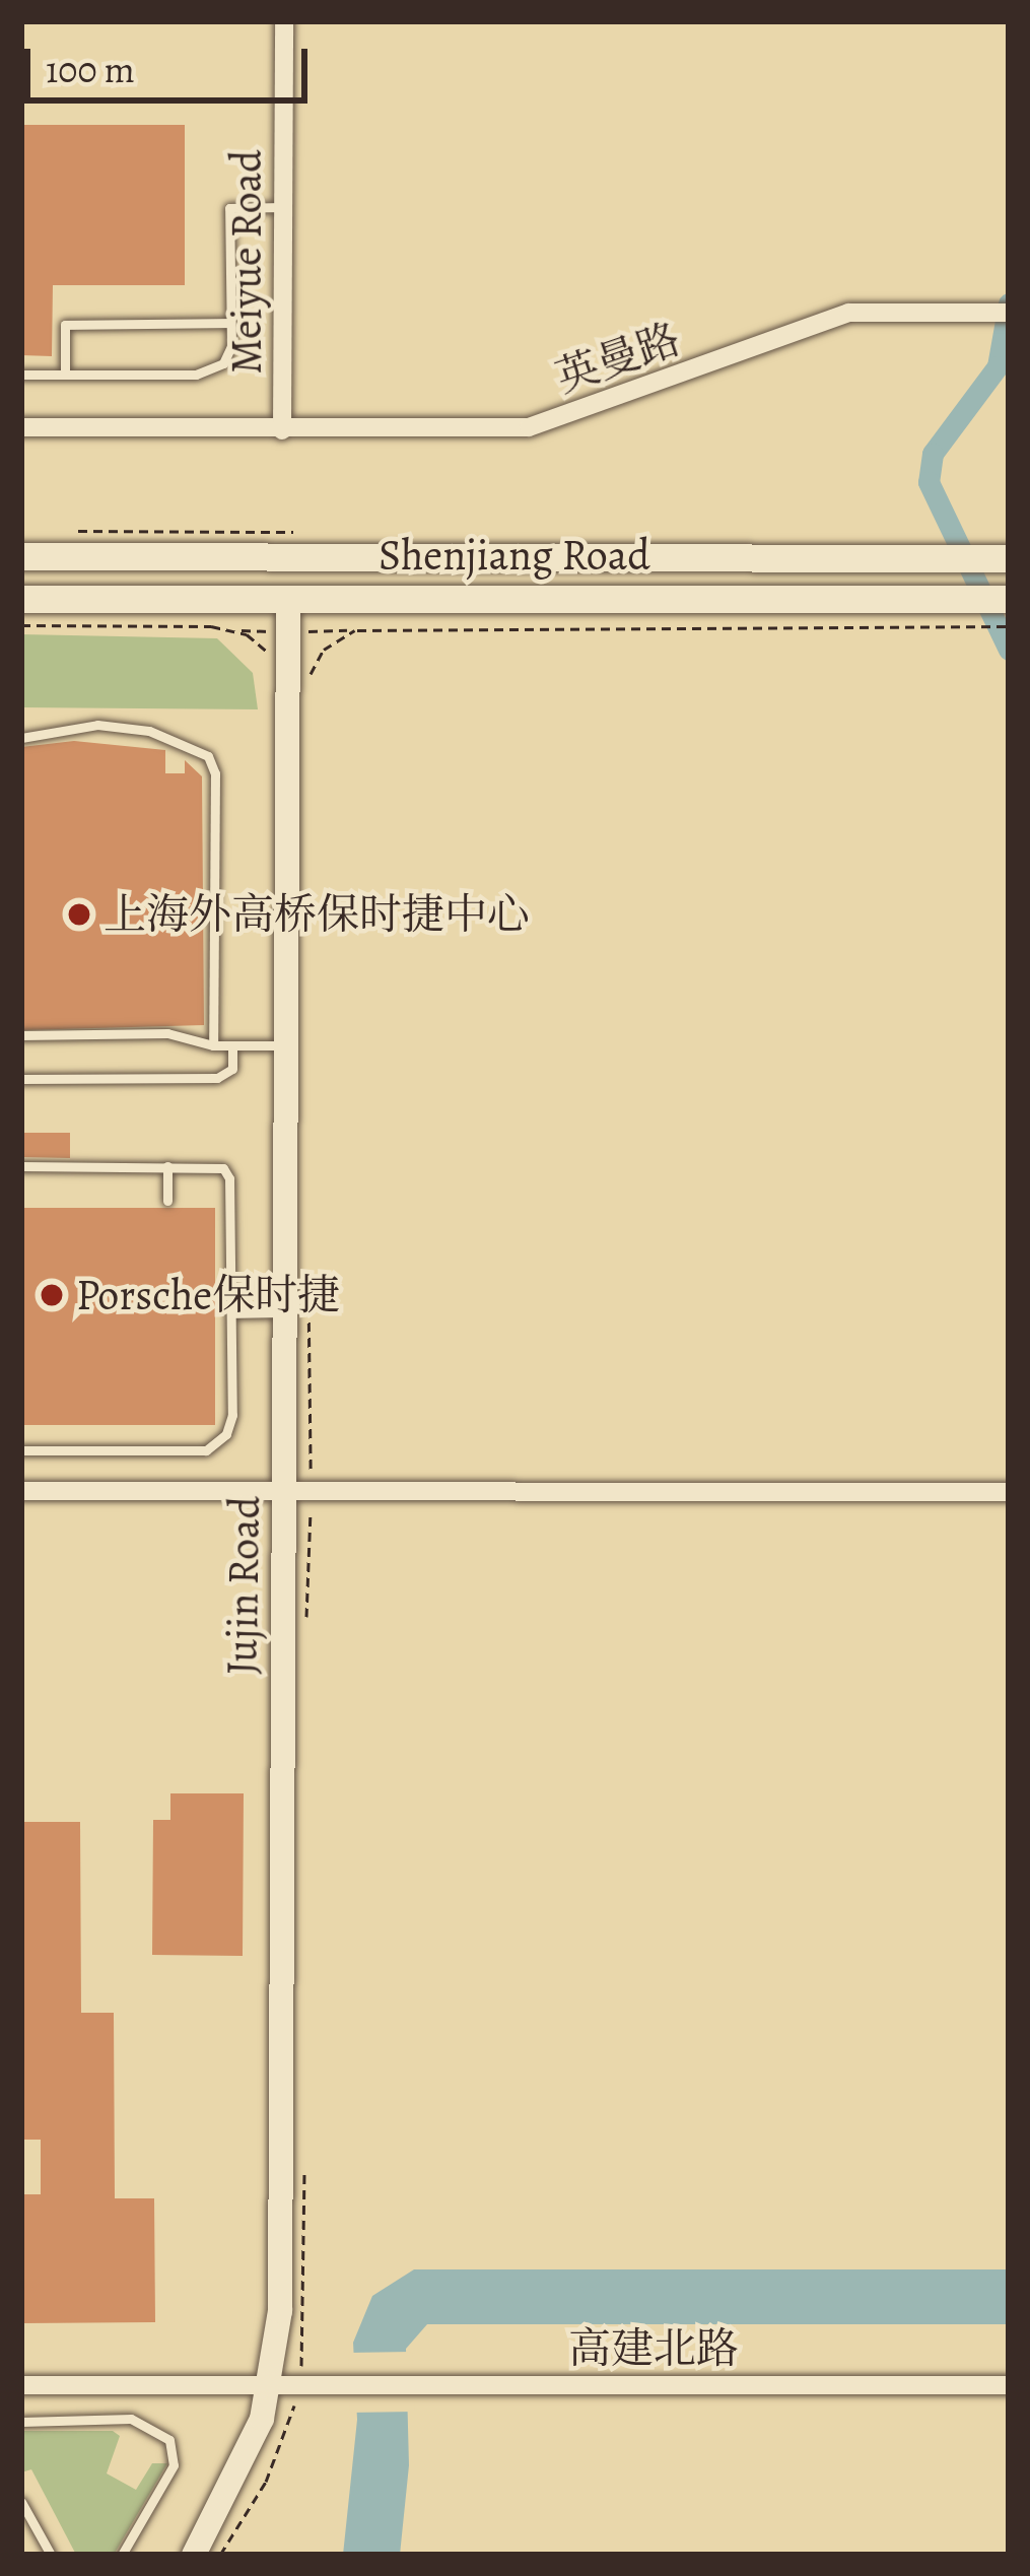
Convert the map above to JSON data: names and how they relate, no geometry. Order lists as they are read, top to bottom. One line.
{"streets":{"main road":["Shenjiang Road"],"street":["Meiyue Road","英曼路","Jujin Road","高建北路"]},"crossings":[["Meiyue Road","英曼路"],["Shenjiang Road","Jujin Road"],["Jujin Road","高建北路"]],"places":["上海外高桥保时捷中心","Porsche保时捷"],"scale_bar":"100 m"}
